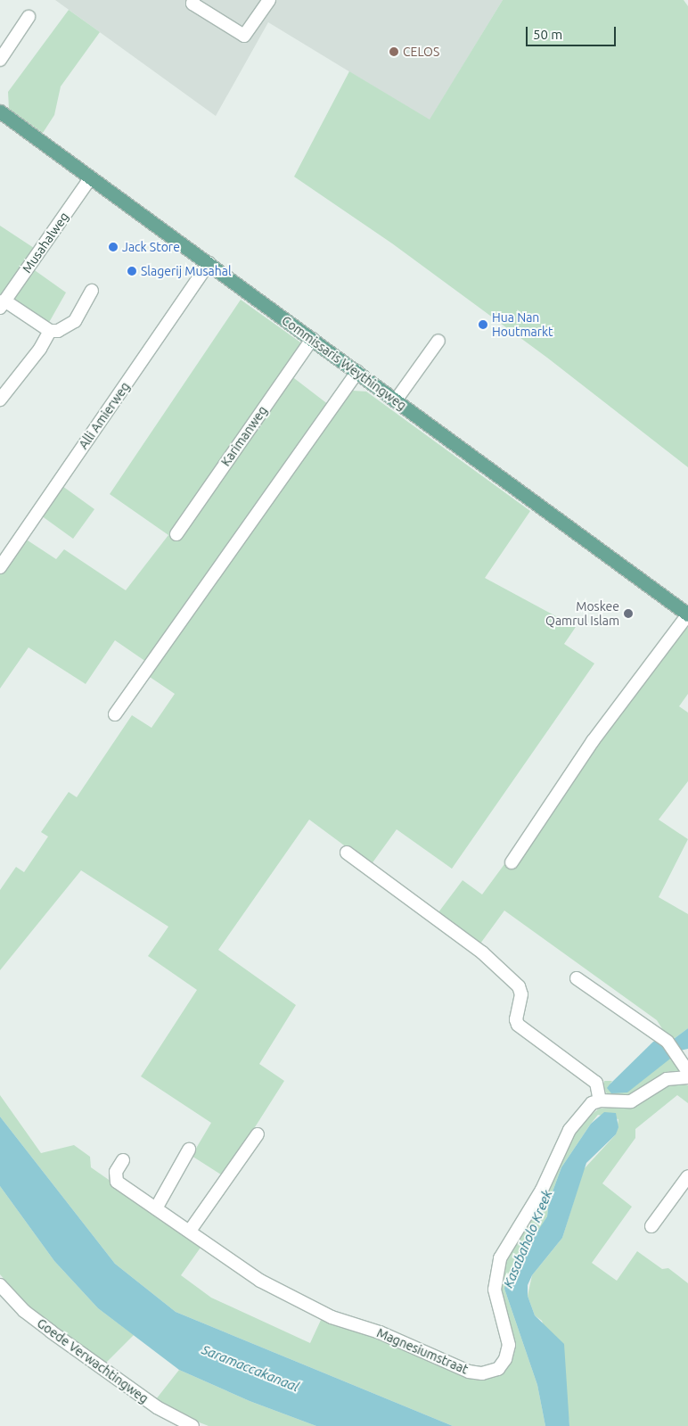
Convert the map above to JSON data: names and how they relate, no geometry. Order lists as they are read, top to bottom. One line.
{"streets":{"main road":["Commissaris Weythingweg"],"street":["Musahalweg","Alli Amierweg","Karimanweg","Magnesiumstraat","Goede Verwachtingweg"]},"crossings":[["Musahalweg","Commissaris Weythingweg"],["Commissaris Weythingweg","Alli Amierweg"],["Commissaris Weythingweg","Karimanweg"]],"water":["Kasabaholo Kreek","Saramaccakanaal"],"places":["CELOS","Jack Store","Slagerij Musahal","Hua Nan Houtmarkt","Moskee Qamrul Islam"],"scale_bar":"50 m"}
